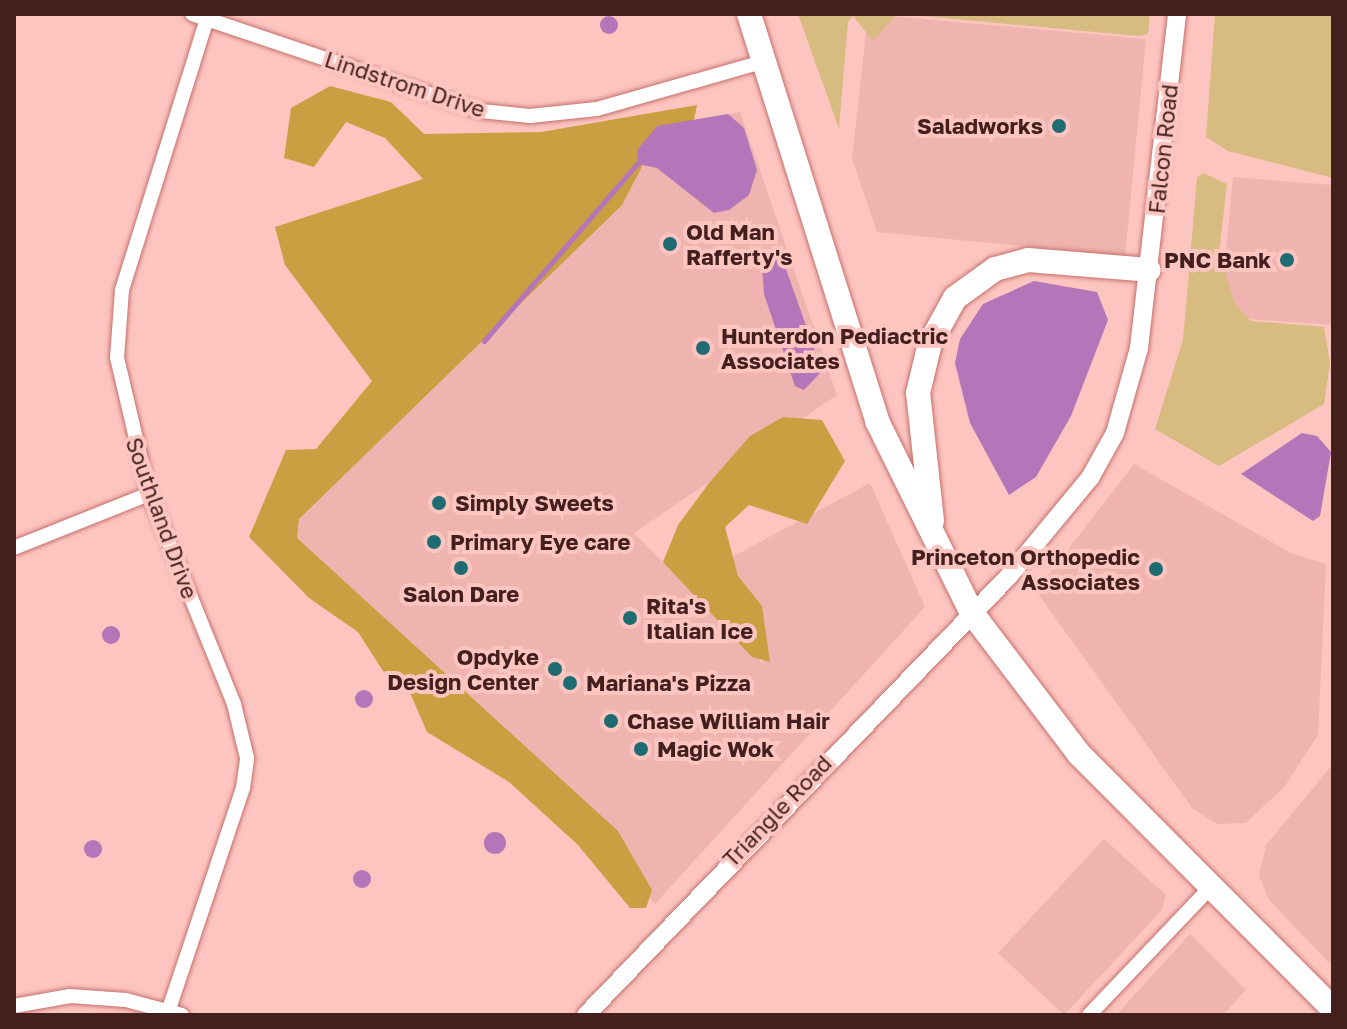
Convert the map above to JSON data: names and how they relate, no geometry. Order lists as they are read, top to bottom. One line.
{"streets":{"street":["Lindstrom Drive","Falcon Road","Southland Drive","Triangle Road"]},"crossings":[["Lindstrom Drive","Southland Drive"],["Falcon Road","Triangle Road"]],"places":["Saladworks","Old Man Rafferty's","PNC Bank","Hunterdon Pediactric Associates","Simply Sweets","Primary Eye care","Salon Dare","Princeton Orthopedic Associates","Rita's Italian Ice","Opdyke Design Center","Mariana's Pizza","Chase William Hair","Magic Wok"]}
